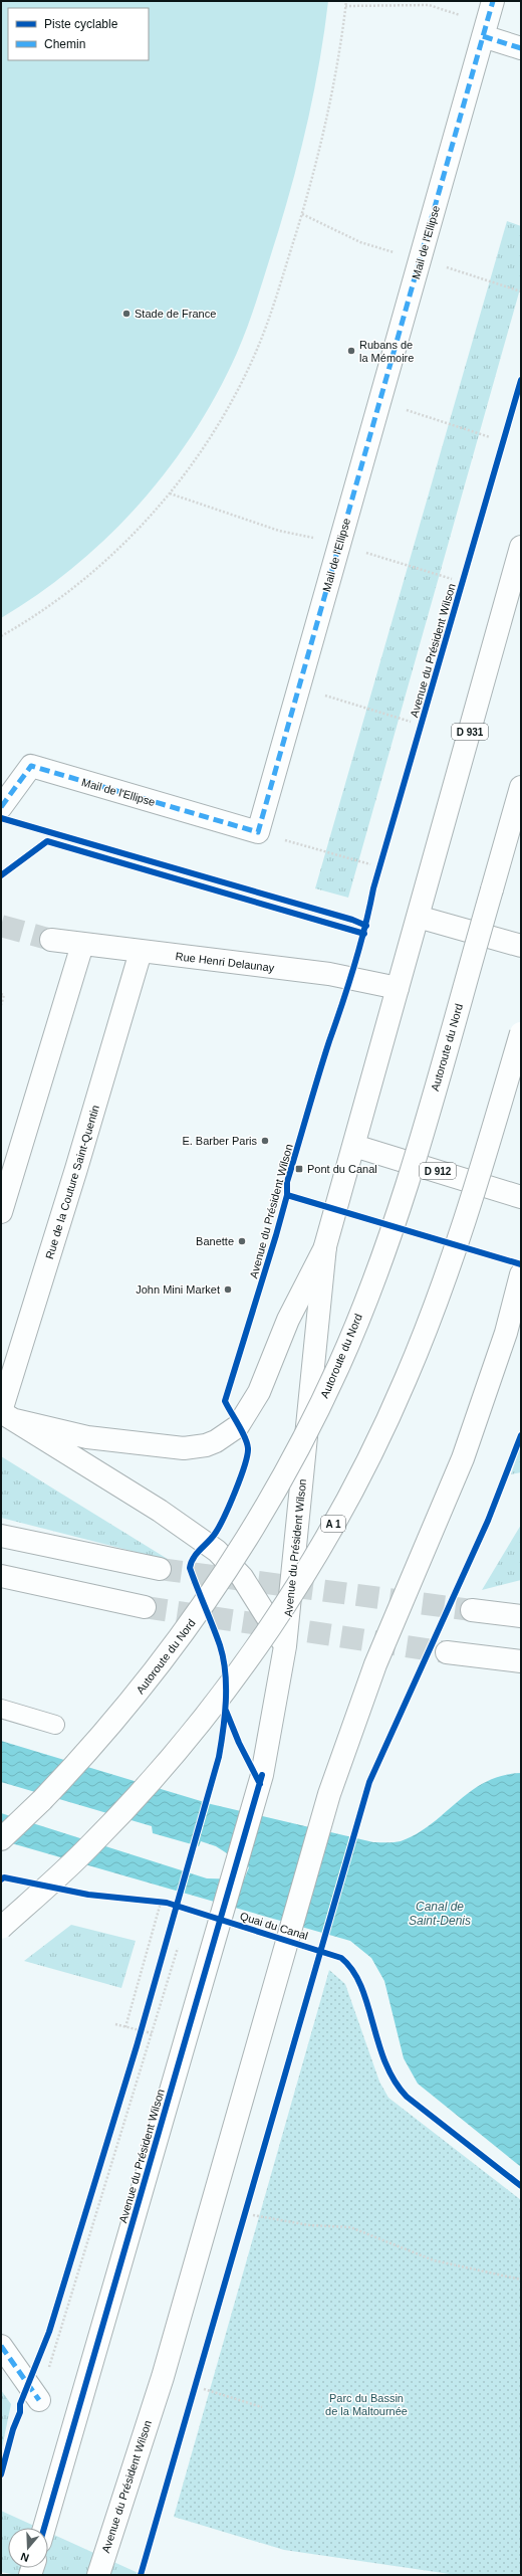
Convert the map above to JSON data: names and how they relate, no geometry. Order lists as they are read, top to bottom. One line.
{"streets":{"main road":["Mail de l'Ellipse","Avenue du Président Wilson","D 931","Rue Henri Delaunay","Autoroute du Nord","D 912","Rue de la Couture Saint-Quentin","A 1"],"cycle path":["Quai du Canal"]},"crossings":[["Avenue du Président Wilson","Rue Henri Delaunay"],["Avenue du Président Wilson","D 912"],["Rue Henri Delaunay","Rue de la Couture Saint-Quentin"]],"water":["Canal de Saint-Denis"],"parks":["Parc du Bassin de la Maltournée"],"places":{"other":["Stade de France","Rubans de la Mémoire","E. Barber Paris","Banette","John Mini Market"],"transit":["Pont du Canal"]},"legend":["Piste cyclable","Chemin"],"north":"bottom"}
